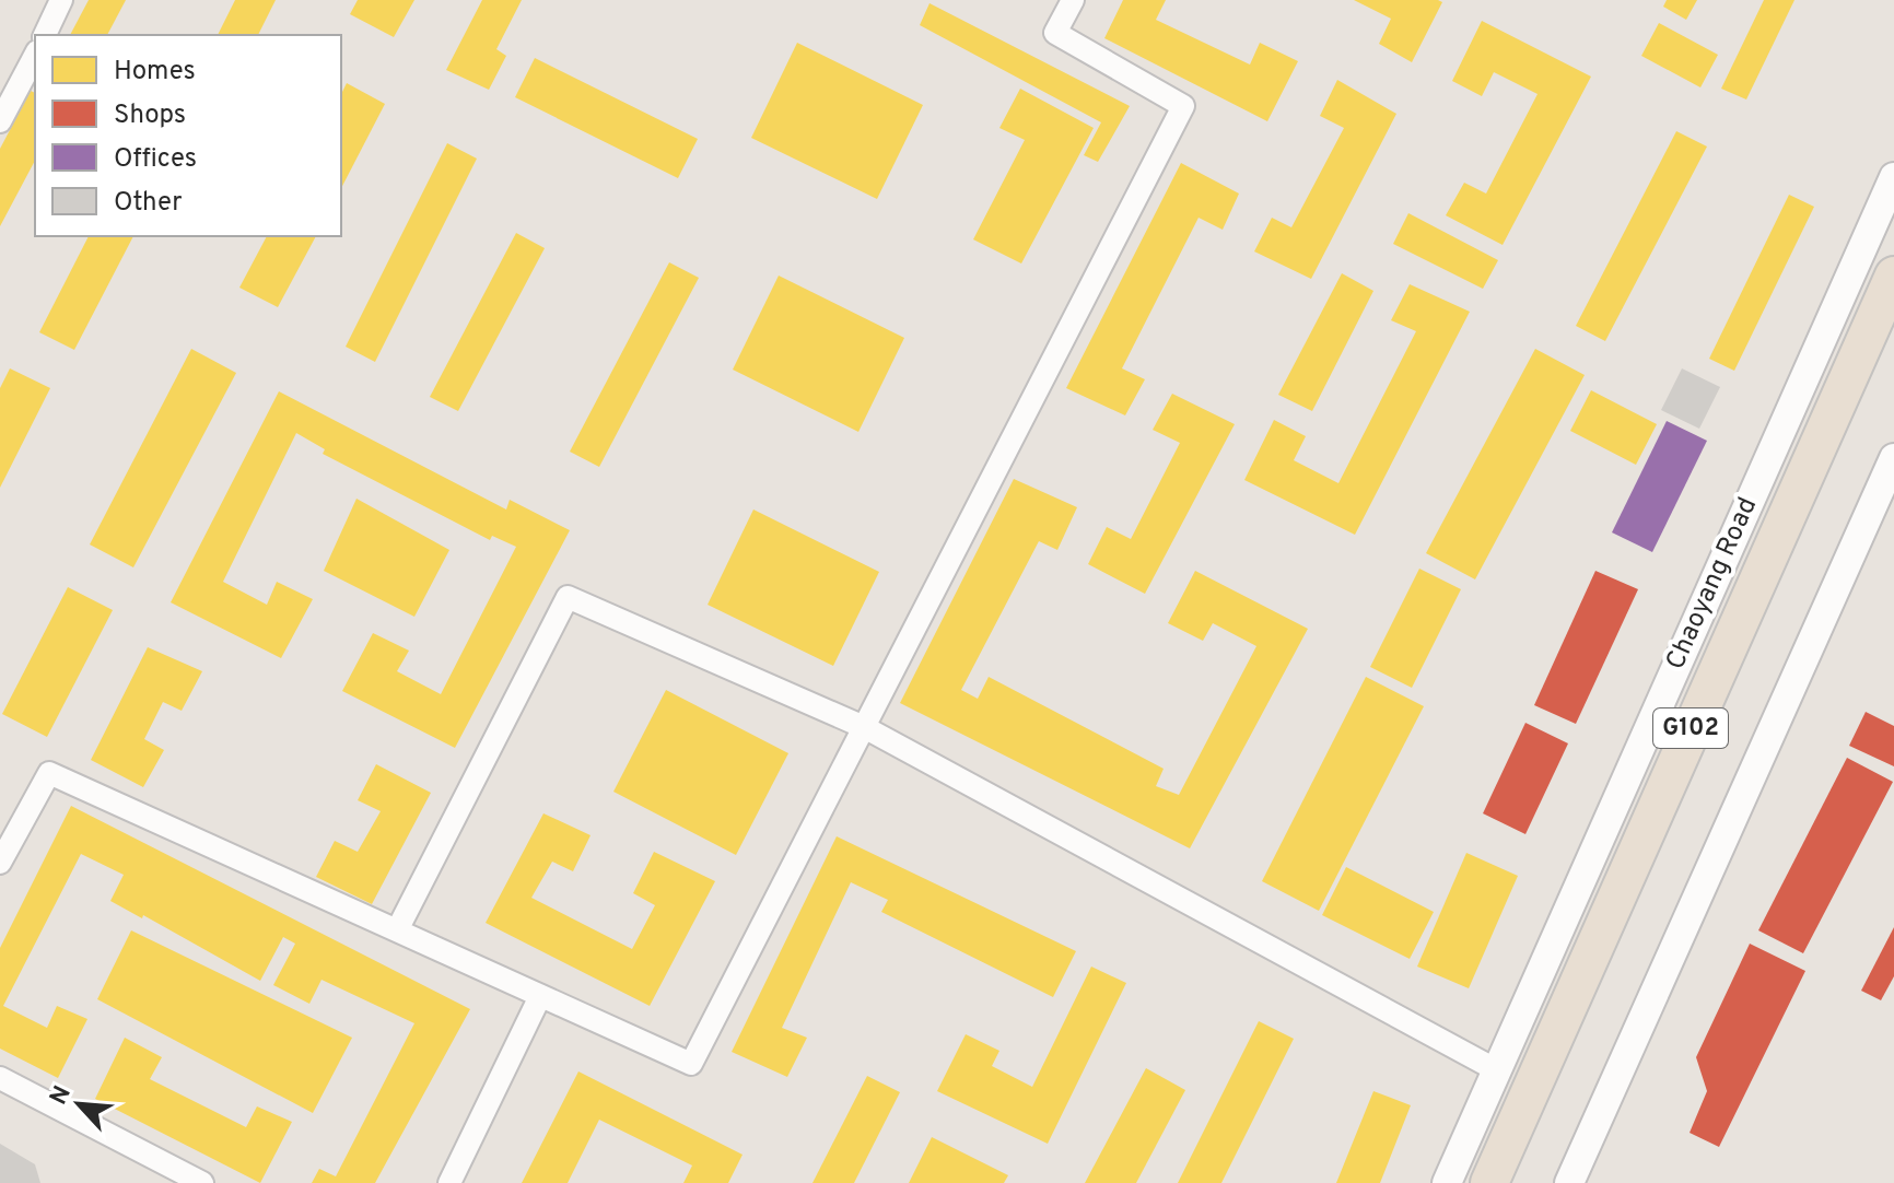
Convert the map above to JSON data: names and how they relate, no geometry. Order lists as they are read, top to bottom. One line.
{"streets":{"highway":["Chaoyang Road","G102"]},"legend":["Homes","Shops","Offices","Other"],"north":"top left"}
